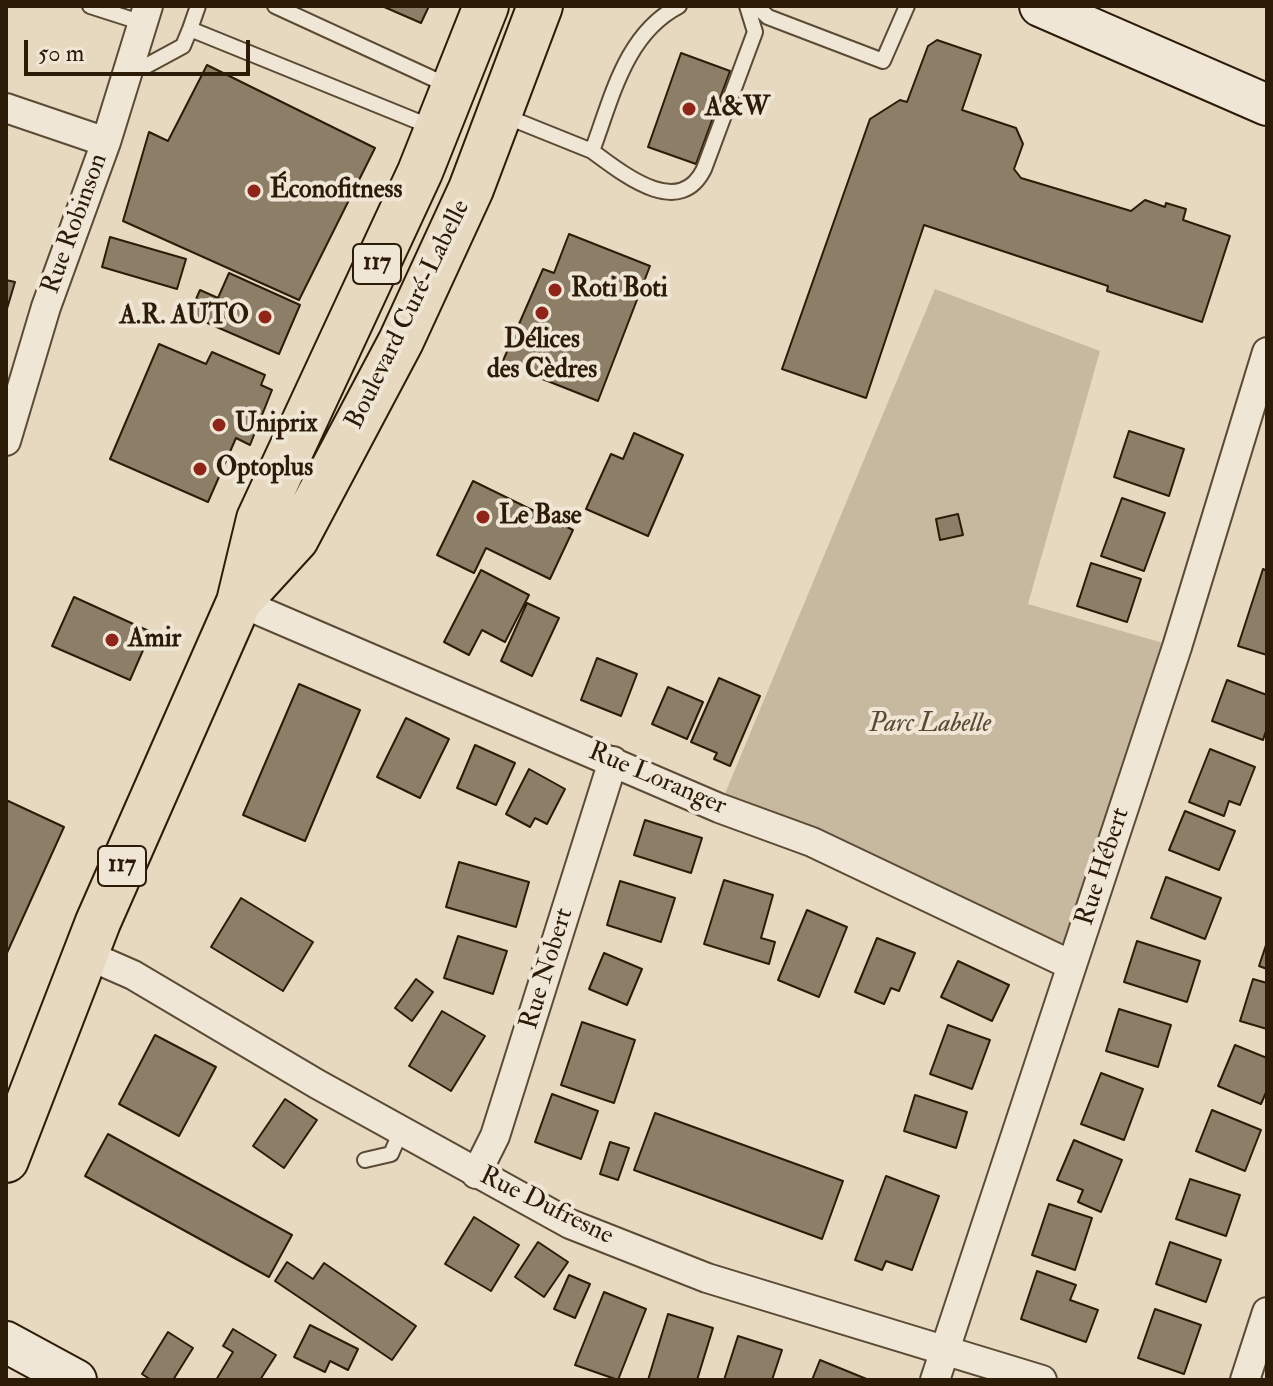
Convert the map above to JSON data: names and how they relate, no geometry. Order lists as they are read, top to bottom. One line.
{"streets":{"main road":["117","Boulevard Curé-Labelle"],"street":["Rue Robinson","Rue Loranger","Rue Hébert","Rue Nobert","Rue Dufresne"]},"crossings":[["Boulevard Curé-Labelle","Rue Loranger"],["Boulevard Curé-Labelle","Rue Dufresne"],["Rue Loranger","Rue Hébert"],["Rue Loranger","Rue Nobert"],["Rue Hébert","Rue Dufresne"],["Rue Nobert","Rue Dufresne"]],"parks":["Parc Labelle"],"places":["A&W","Éconofitness","Roti Boti","Délices des Cèdres","A.R. AUTO","Uniprix","Optoplus","Le Base","Amir"],"scale_bar":"50 m"}
